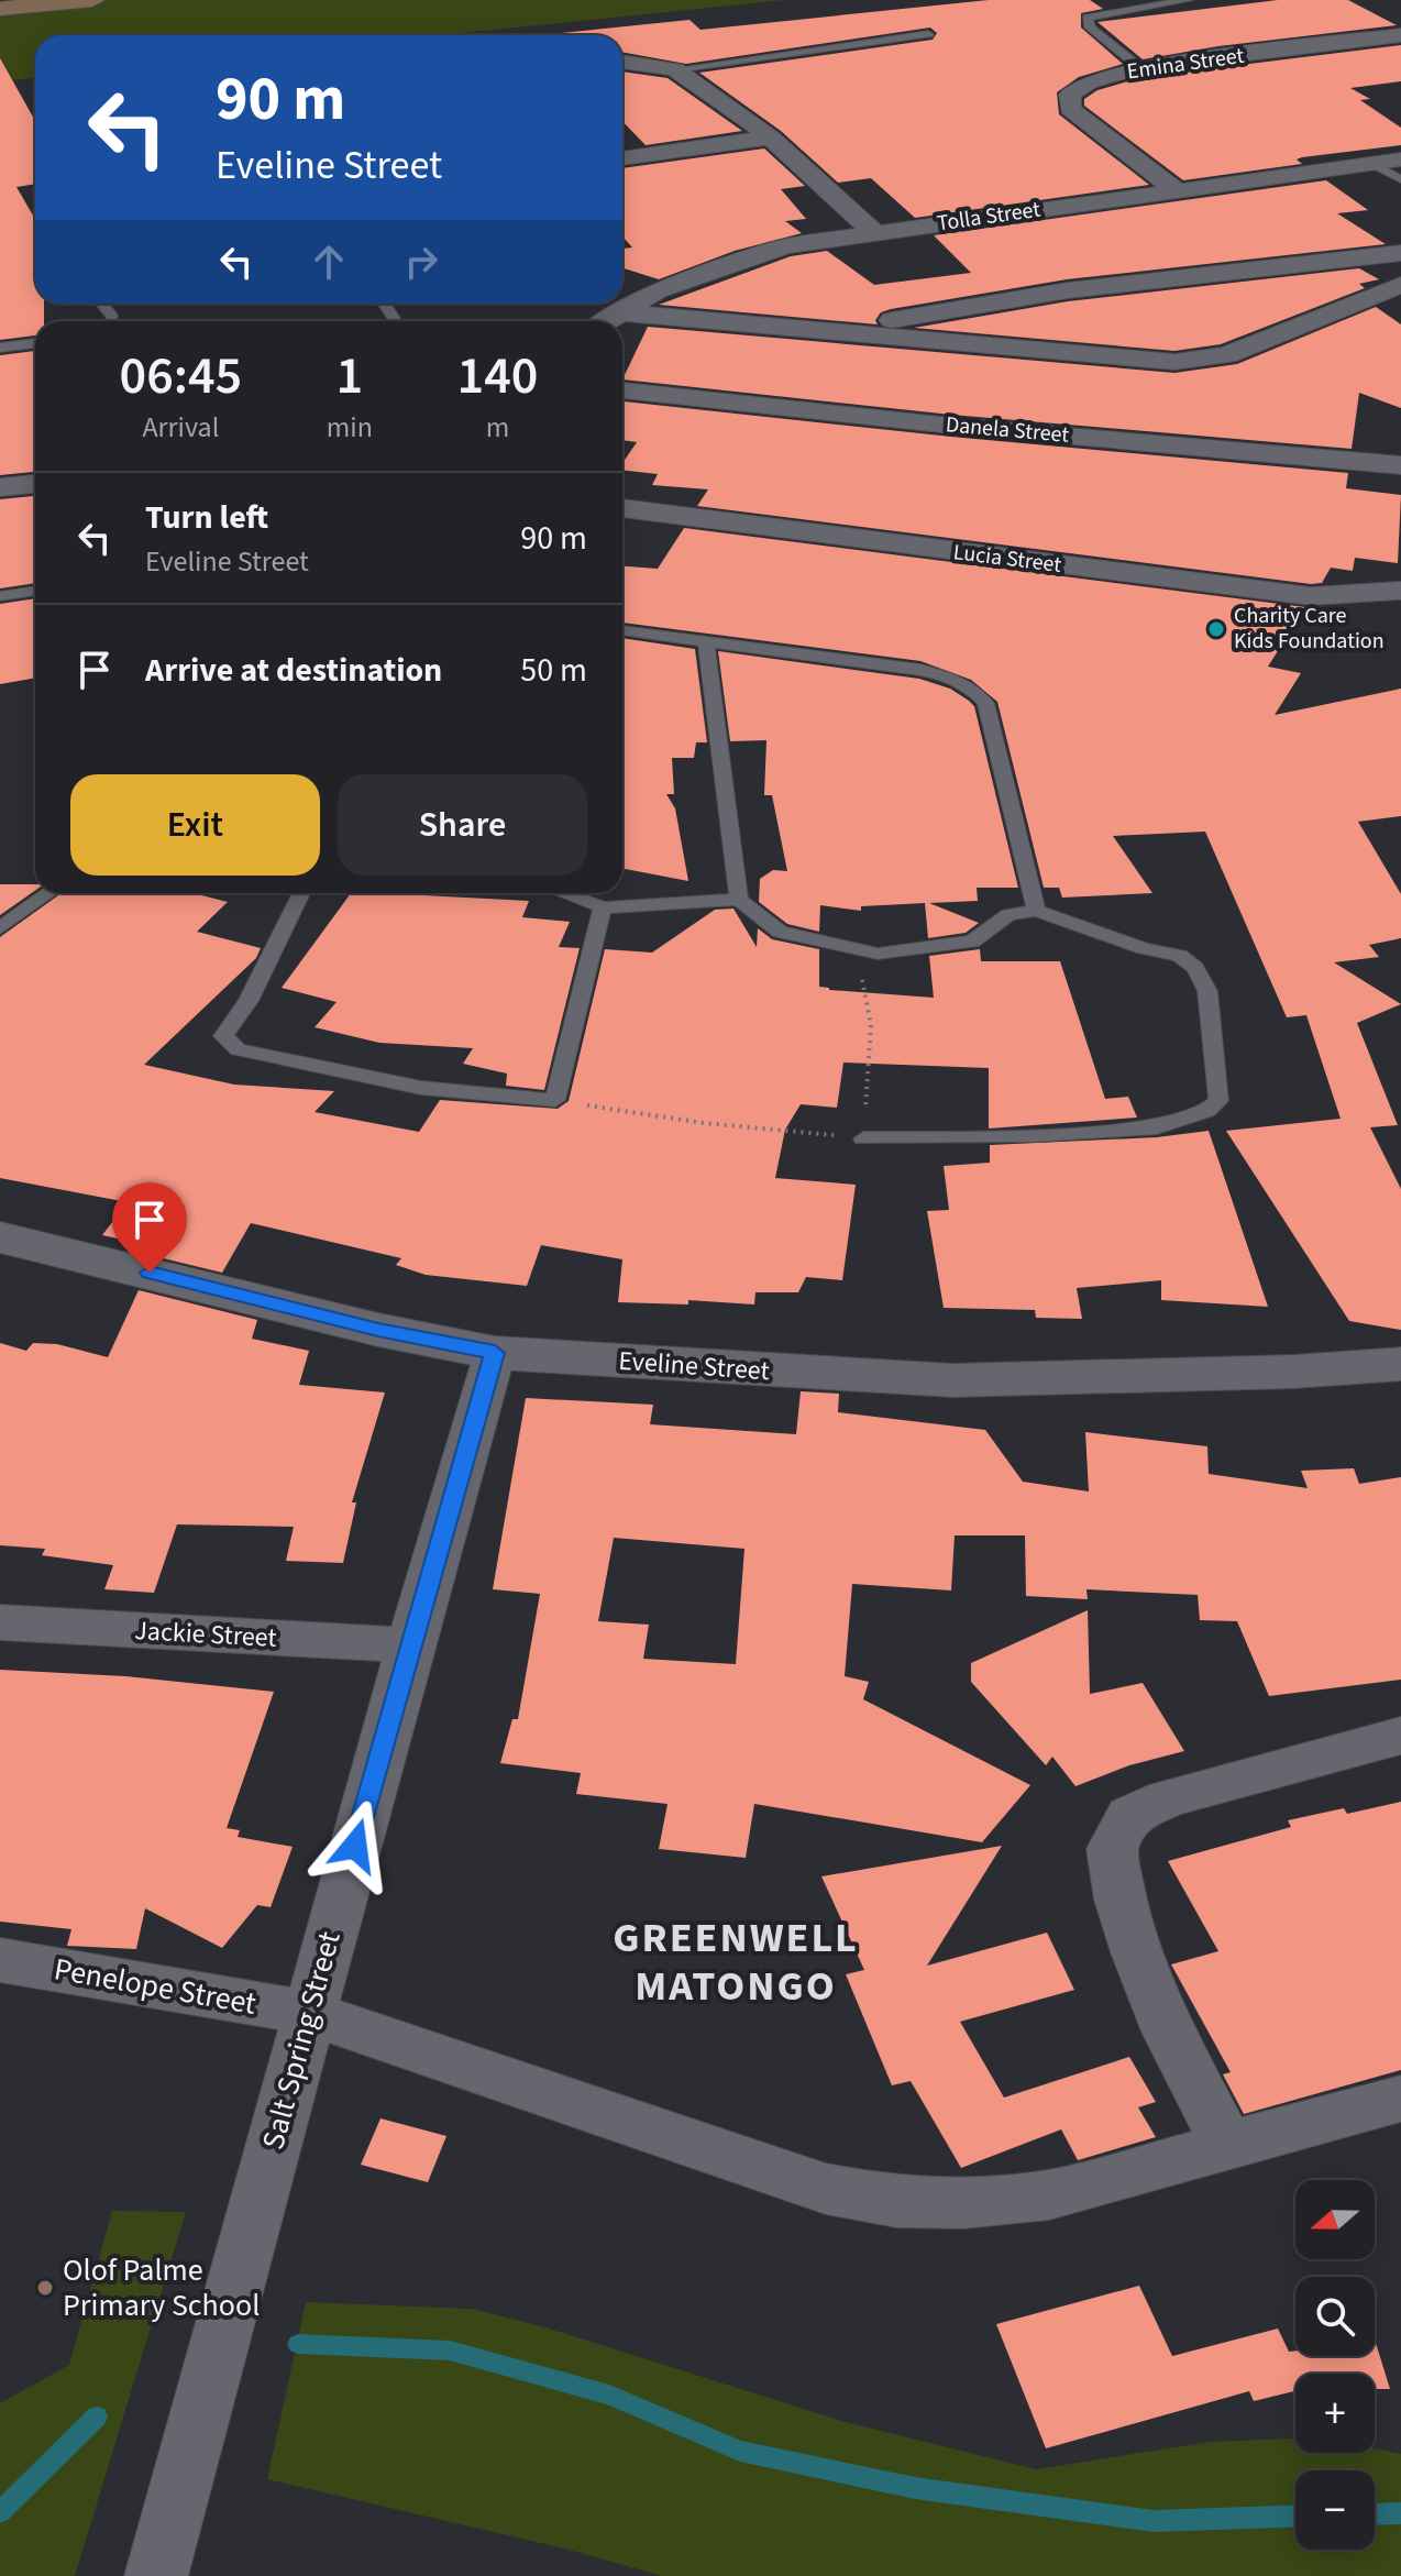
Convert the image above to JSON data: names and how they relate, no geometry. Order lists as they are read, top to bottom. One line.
{"streets":{"street":["Emina Street","Tolla Street","Danela Street","Lucia Street","Eveline Street","Jackie Street","Penelope Street","Salt Spring Street"]},"crossings":[["Emina Street","Tolla Street"],["Eveline Street","Salt Spring Street"],["Jackie Street","Salt Spring Street"],["Penelope Street","Salt Spring Street"]],"districts":["GREENWELL MATONGO"],"places":["Charity Care Kids Foundation","Olof Palme Primary School"],"north":"left","page":{"turn":["90 m","Eveline Street"],"eta":["06:45","Arrival","1","min","140","m"],"list":[{"name":"Turn left","note":"Eveline Street","value":"90 m"},{"name":"Arrive at destination","value":"50 m"}],"buttons":["Exit","Share"],"map_buttons":["+","−"]}}
